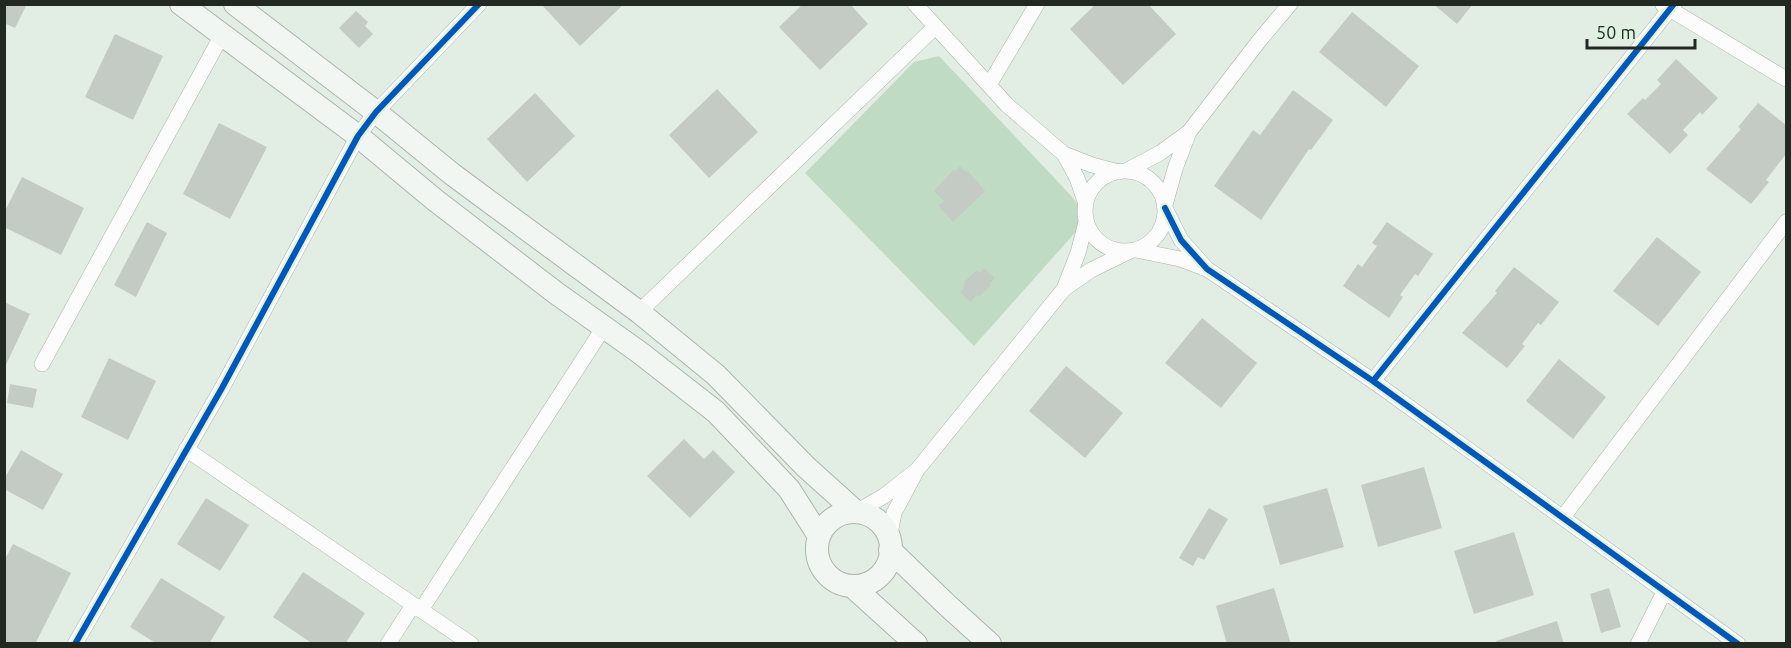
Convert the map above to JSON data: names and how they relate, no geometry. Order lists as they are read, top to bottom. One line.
{"scale_bar":"50 m"}
